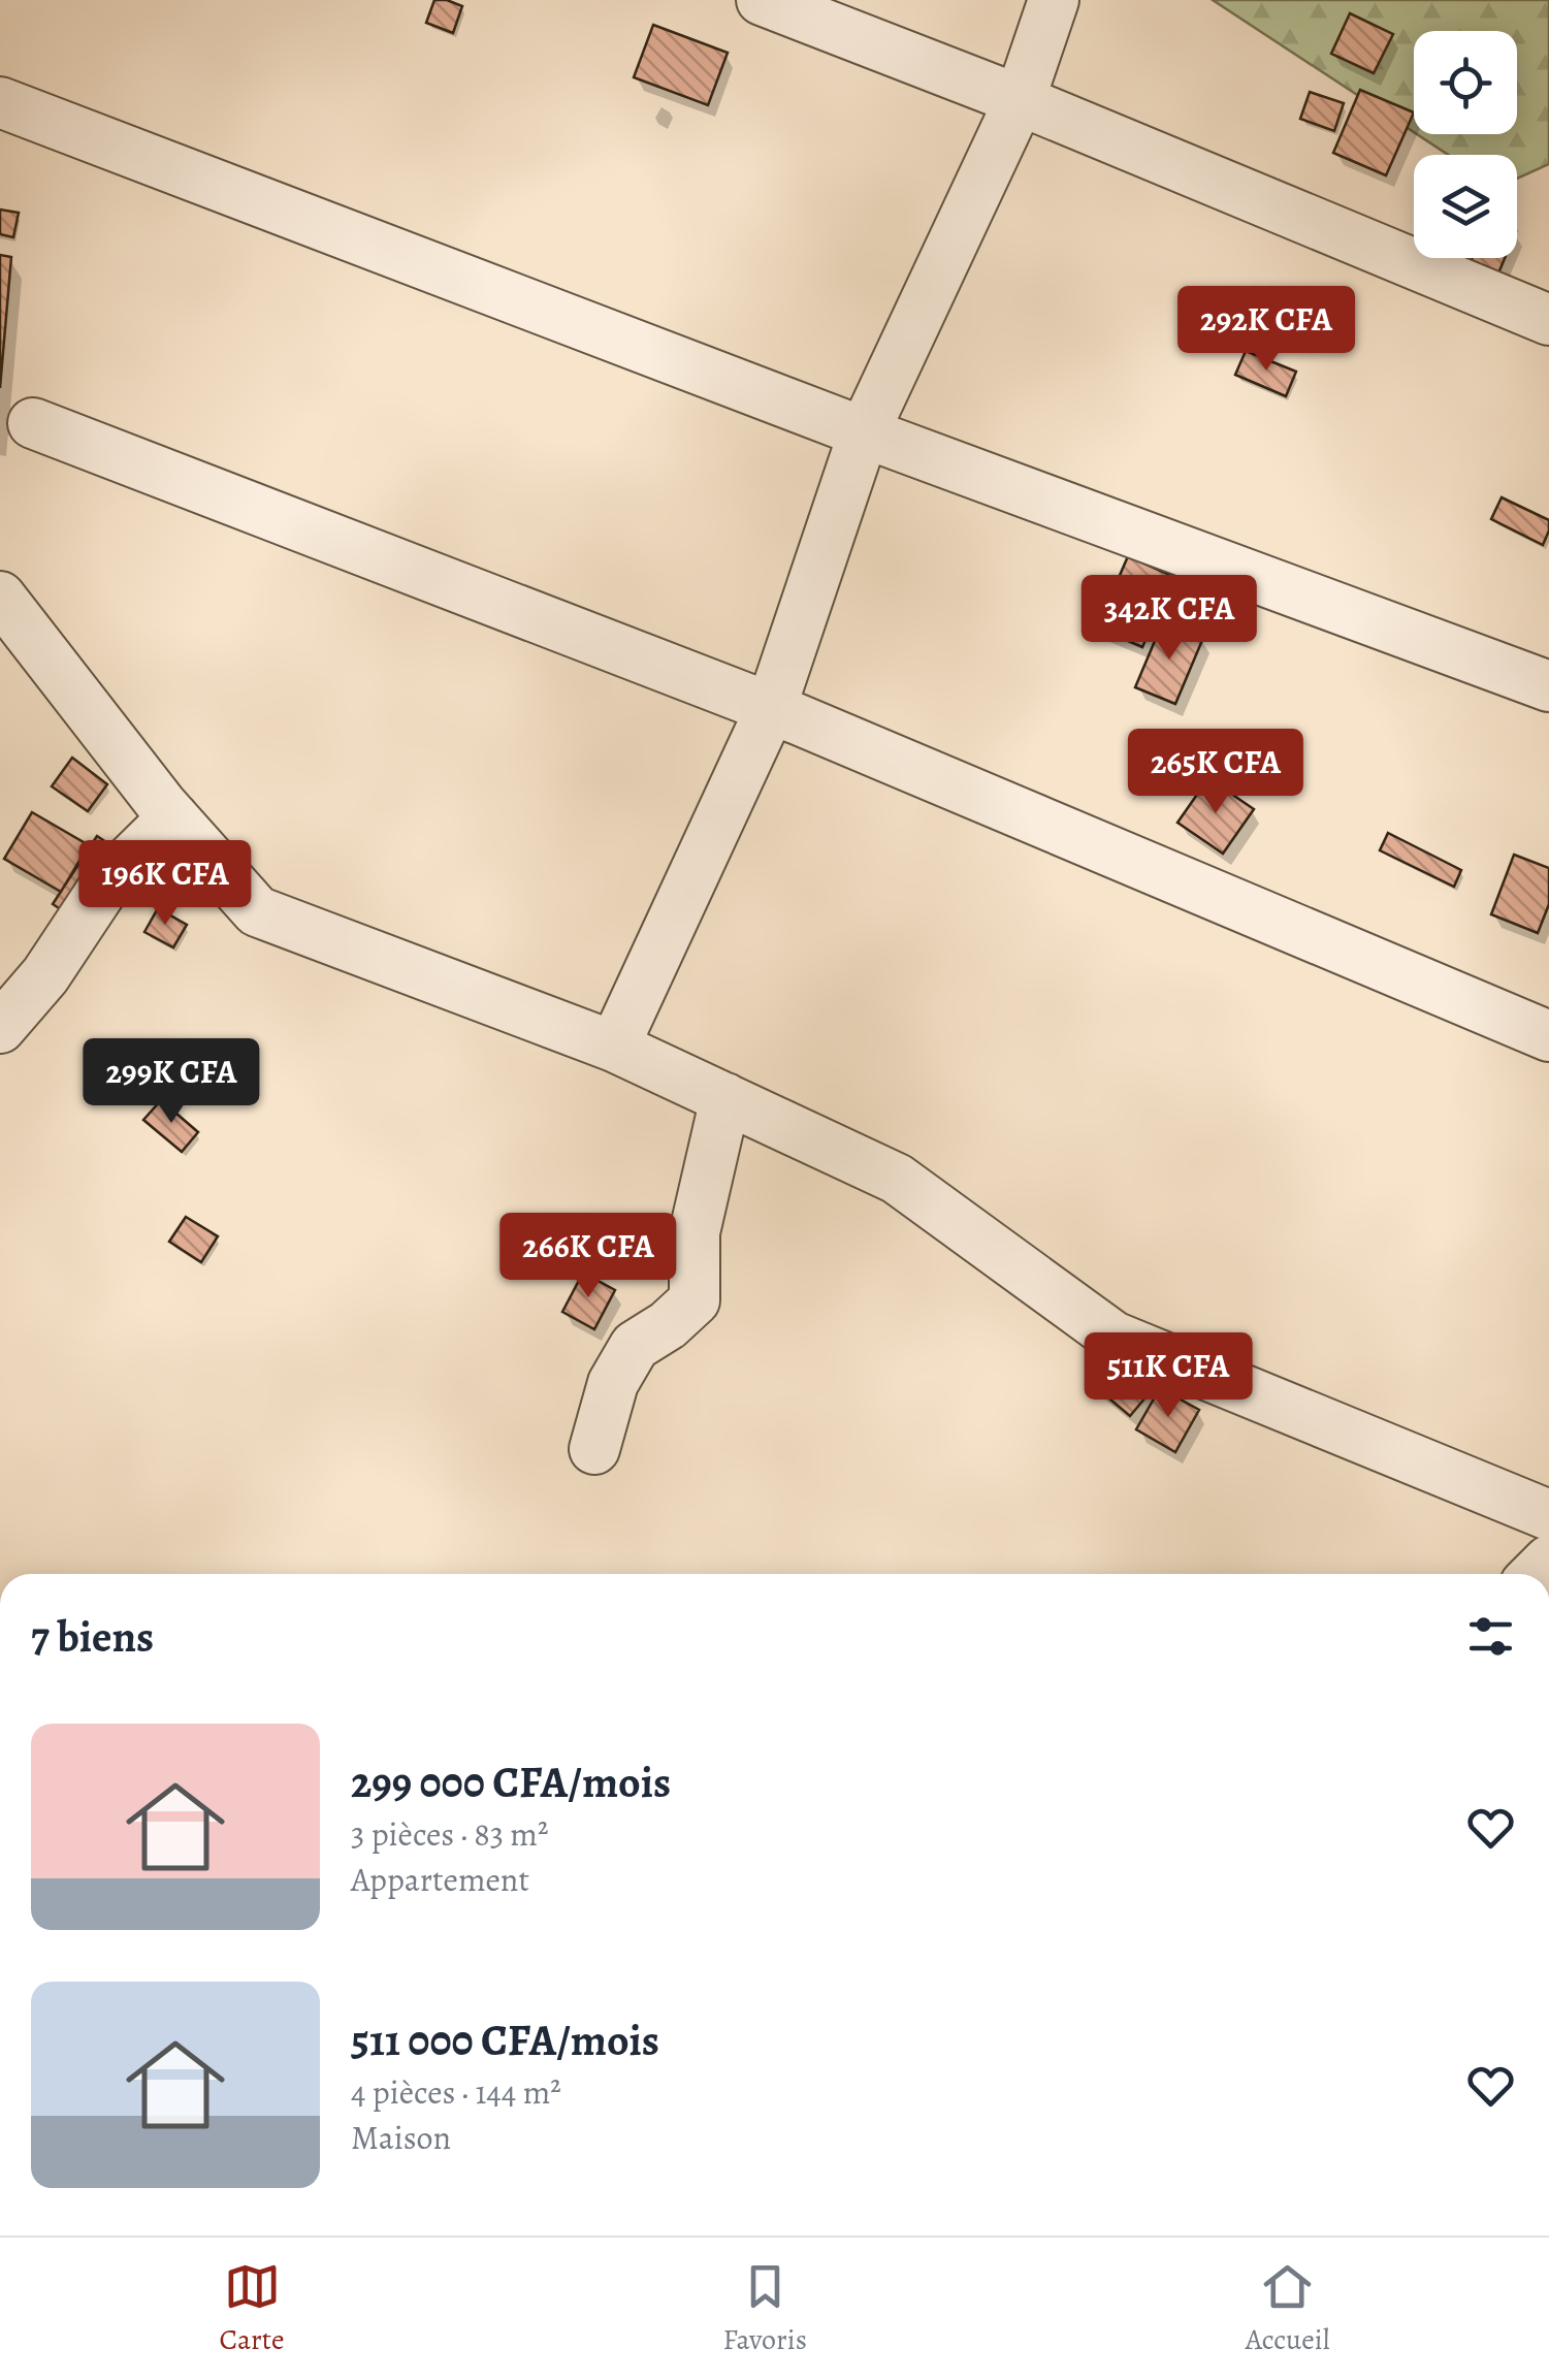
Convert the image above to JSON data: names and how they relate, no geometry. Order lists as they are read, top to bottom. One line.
{"page":{"price":["292K CFA","342K CFA","265K CFA","196K CFA","299K CFA","266K CFA","511K CFA"],"heading":"7 biens","list":[{"name":"299 000 CFA/mois","note":"3 pièces · 83 m² · Appartement"},{"name":"511 000 CFA/mois","note":"4 pièces · 144 m² · Maison"}],"tabs":["Carte","Favoris","Accueil"]}}
